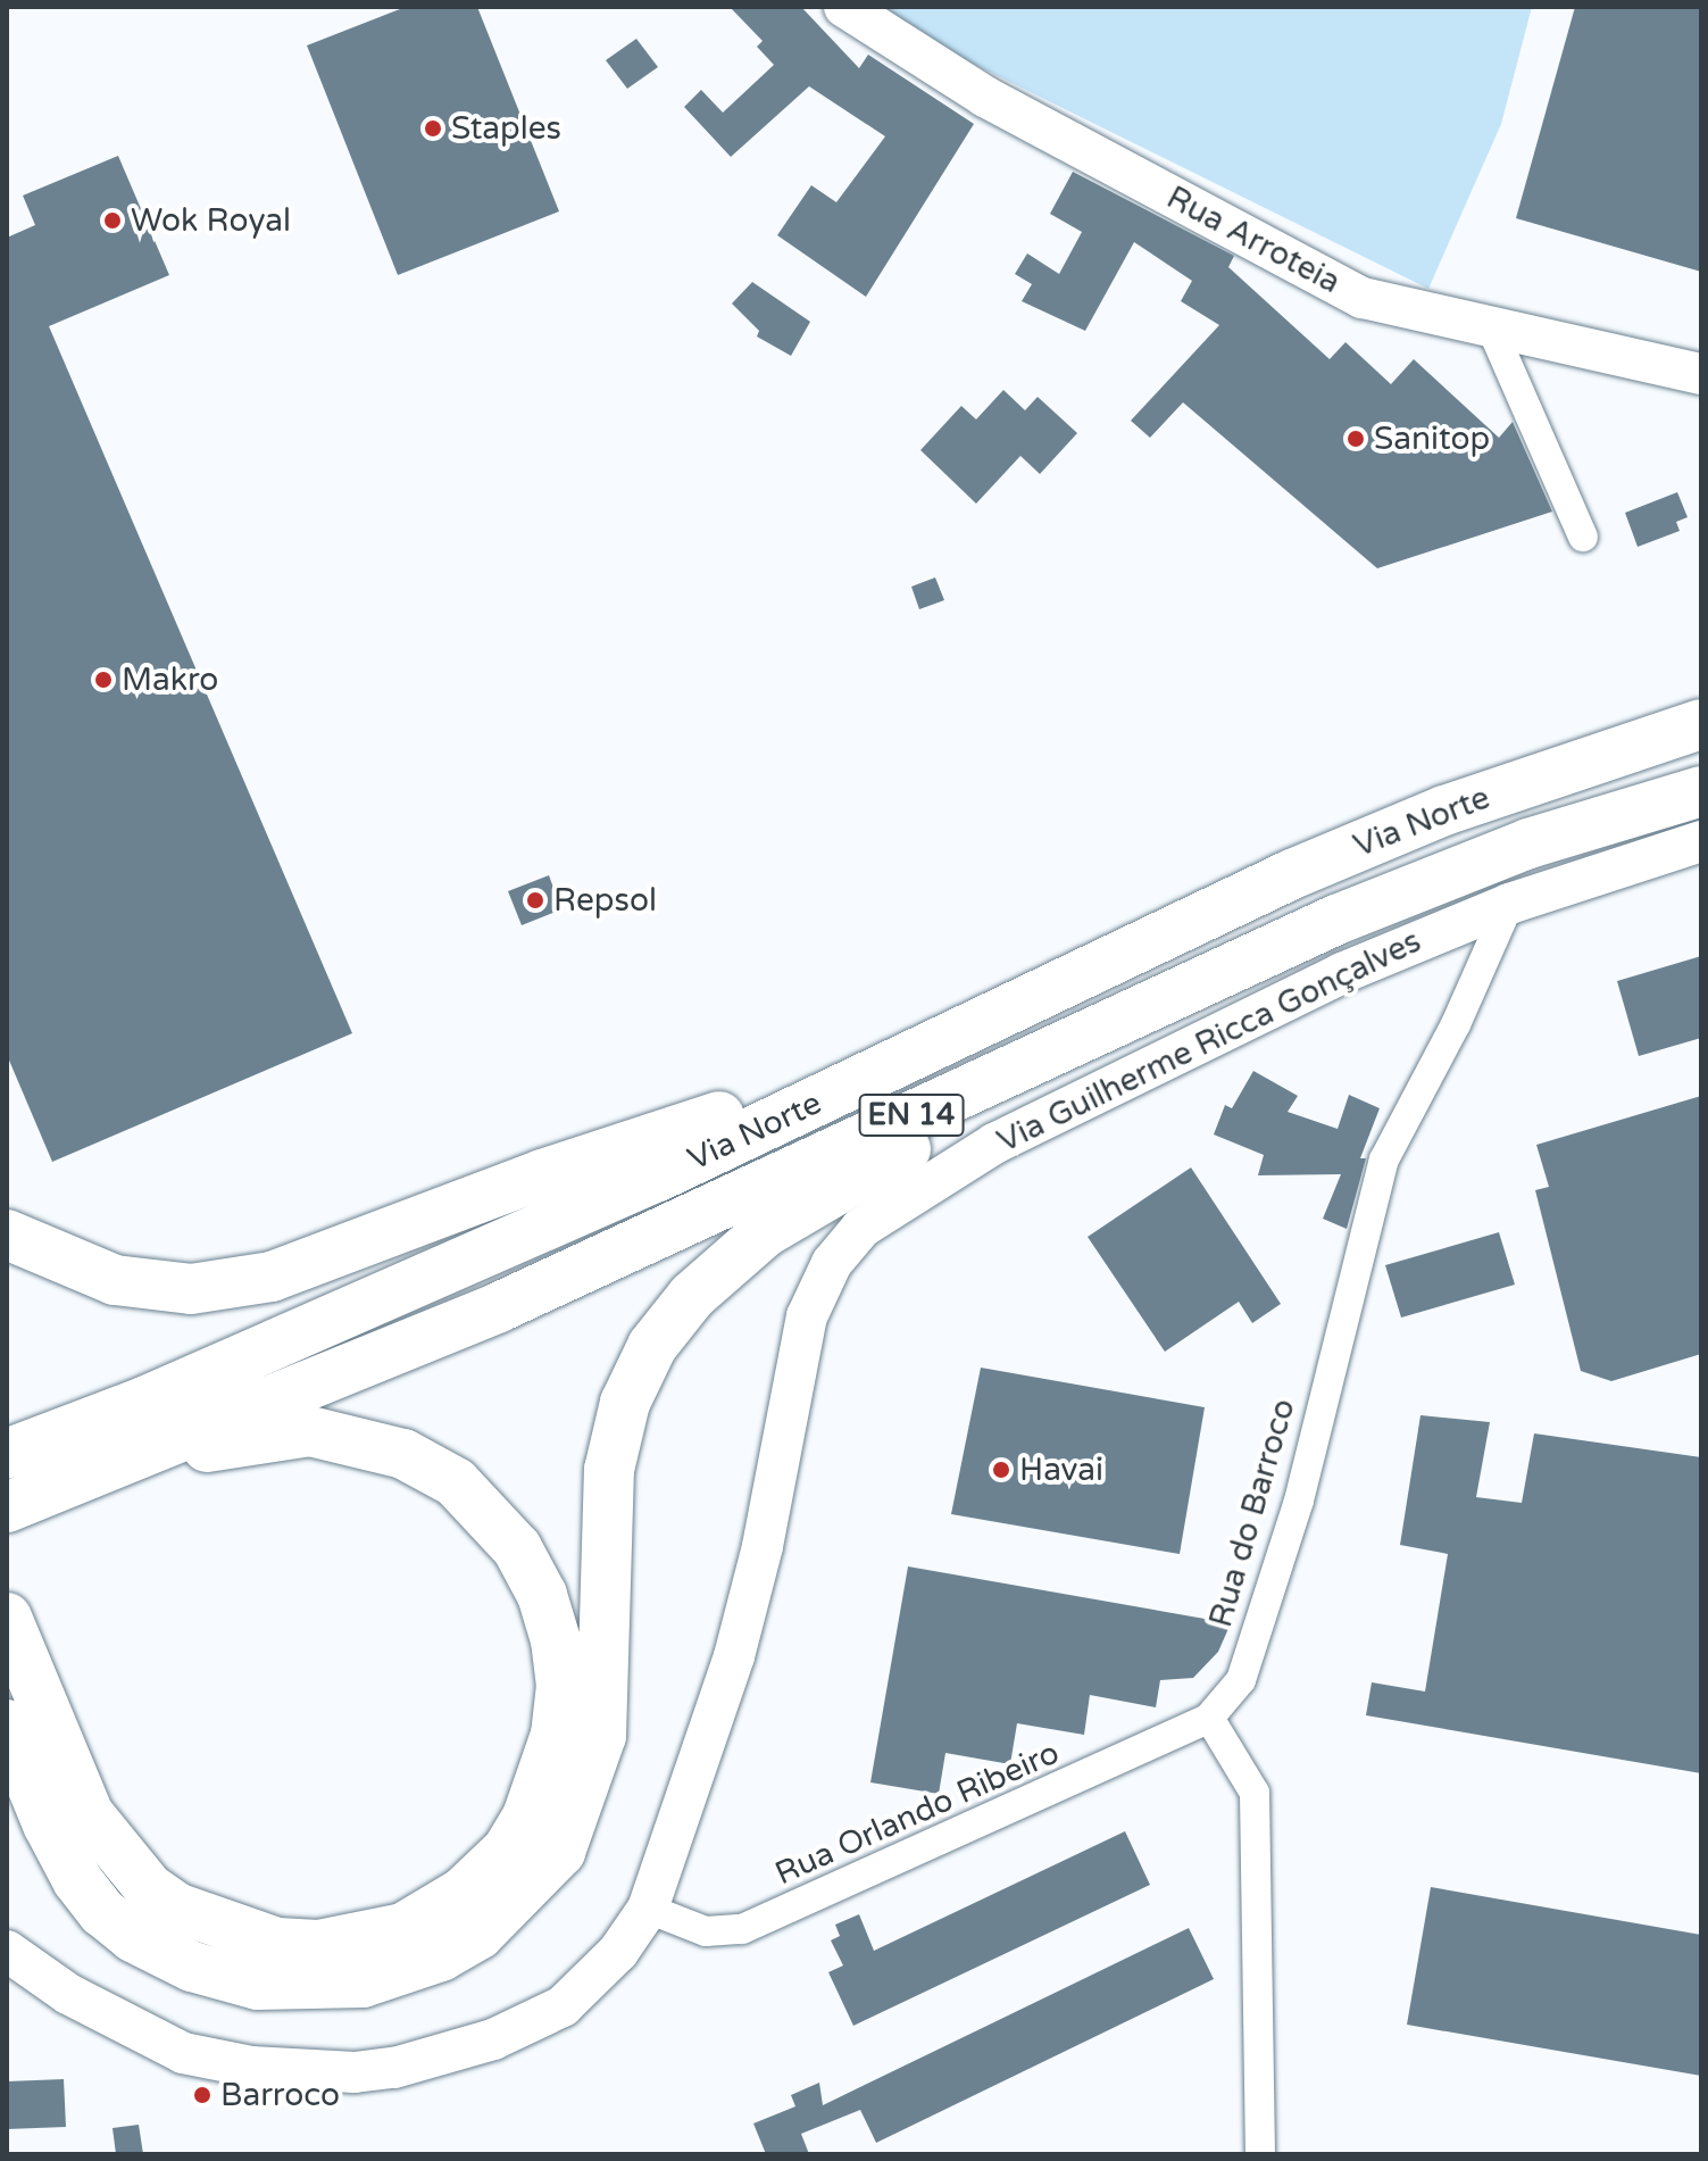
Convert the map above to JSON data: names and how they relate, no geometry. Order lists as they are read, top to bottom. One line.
{"streets":{"highway":["Via Norte","EN 14"],"street":["Rua Arroteia","Via Guilherme Ricca Gonçalves","Rua do Barroco","Rua Orlando Ribeiro"]},"crossings":[["Via Guilherme Ricca Gonçalves","Rua do Barroco"],["Via Guilherme Ricca Gonçalves","Rua Orlando Ribeiro"],["Rua do Barroco","Rua Orlando Ribeiro"]],"places":["Staples","Wok Royal","Sanitop","Makro","Repsol","Havai","Barroco"]}
